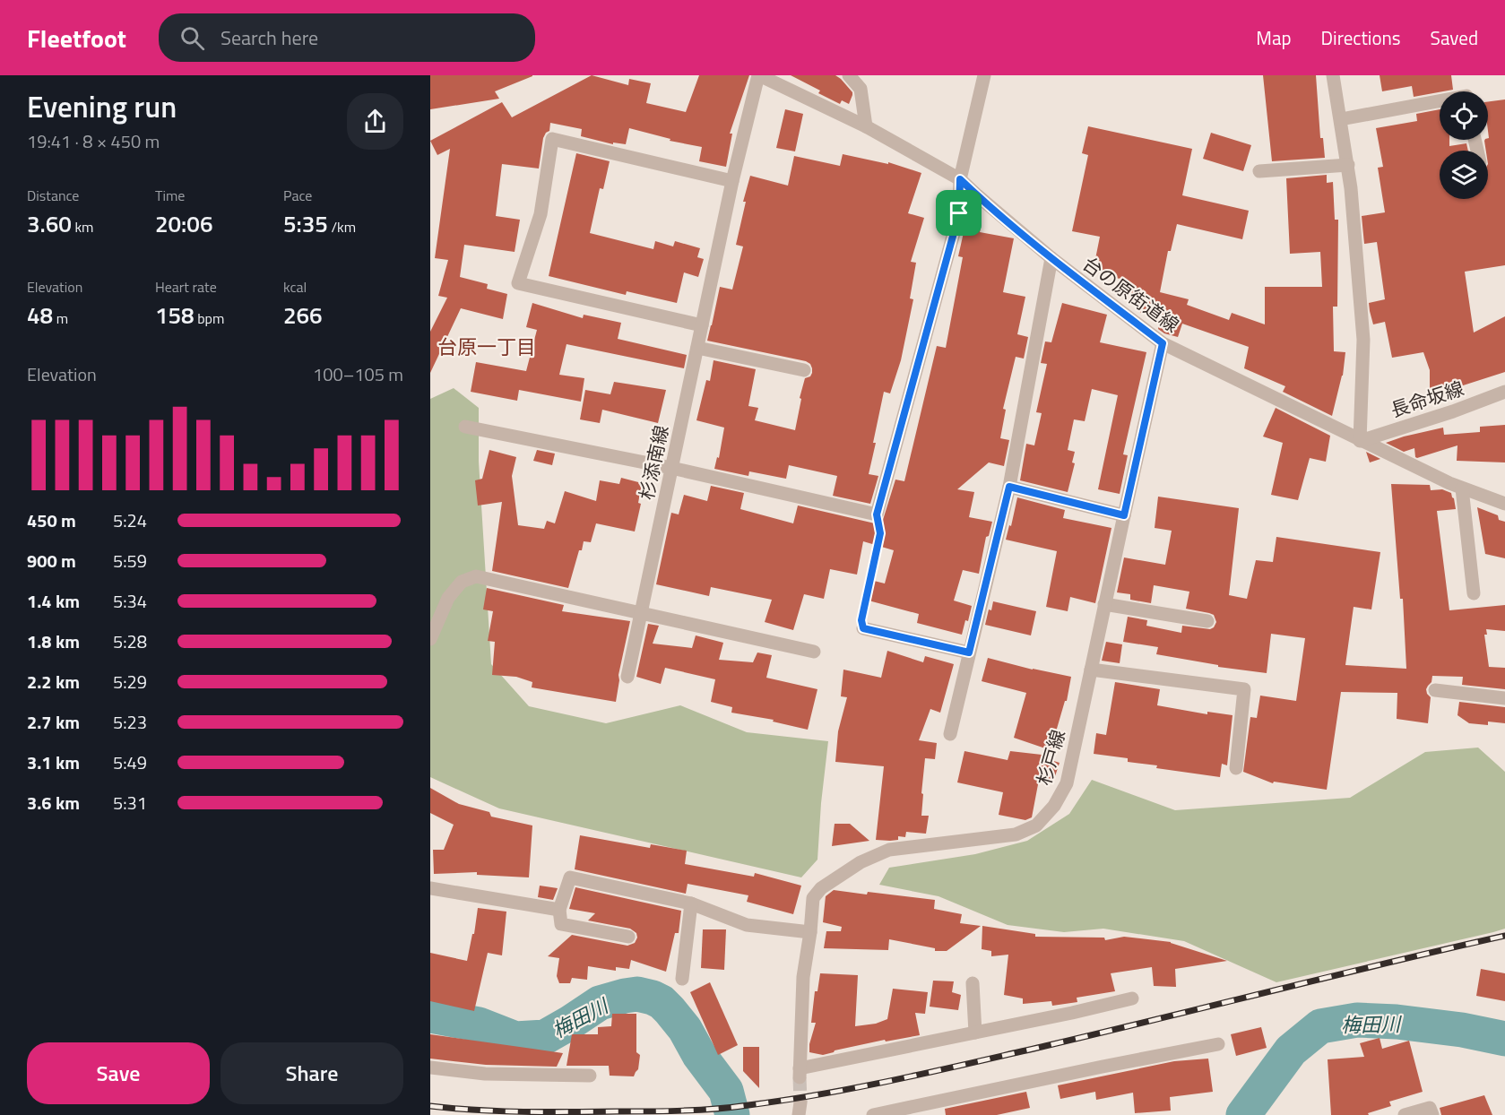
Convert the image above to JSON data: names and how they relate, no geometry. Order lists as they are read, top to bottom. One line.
{"streets":{"street":["台の原街道線","長命坂線","杉添南線","杉戸線"]},"crossings":[["台の原街道線","長命坂線"],["台の原街道線","杉添南線"],["台の原街道線","杉戸線"]],"districts":["台原一丁目"],"water":["梅田川"],"page":{"header":"Fleetfoot","search":"Search here","nav":["Map","Directions","Saved"],"heading":["Evening run","19:41 · 8 × 450 m"],"stats":[["Distance","3.60 km"],["Time","20:06"],["Pace","5:35 /km"],["Elevation","48 m"],["Heart rate","158 bpm"],["kcal","266"]],"chart":["Elevation","100–105 m"],"list":[{"name":"450 m","note":"5:24"},{"name":"900 m","note":"5:59"},{"name":"1.4 km","note":"5:34"},{"name":"1.8 km","note":"5:28"},{"name":"2.2 km","note":"5:29"},{"name":"2.7 km","note":"5:23"},{"name":"3.1 km","note":"5:49"},{"name":"3.6 km","note":"5:31"}],"buttons":["Save","Share"]}}
